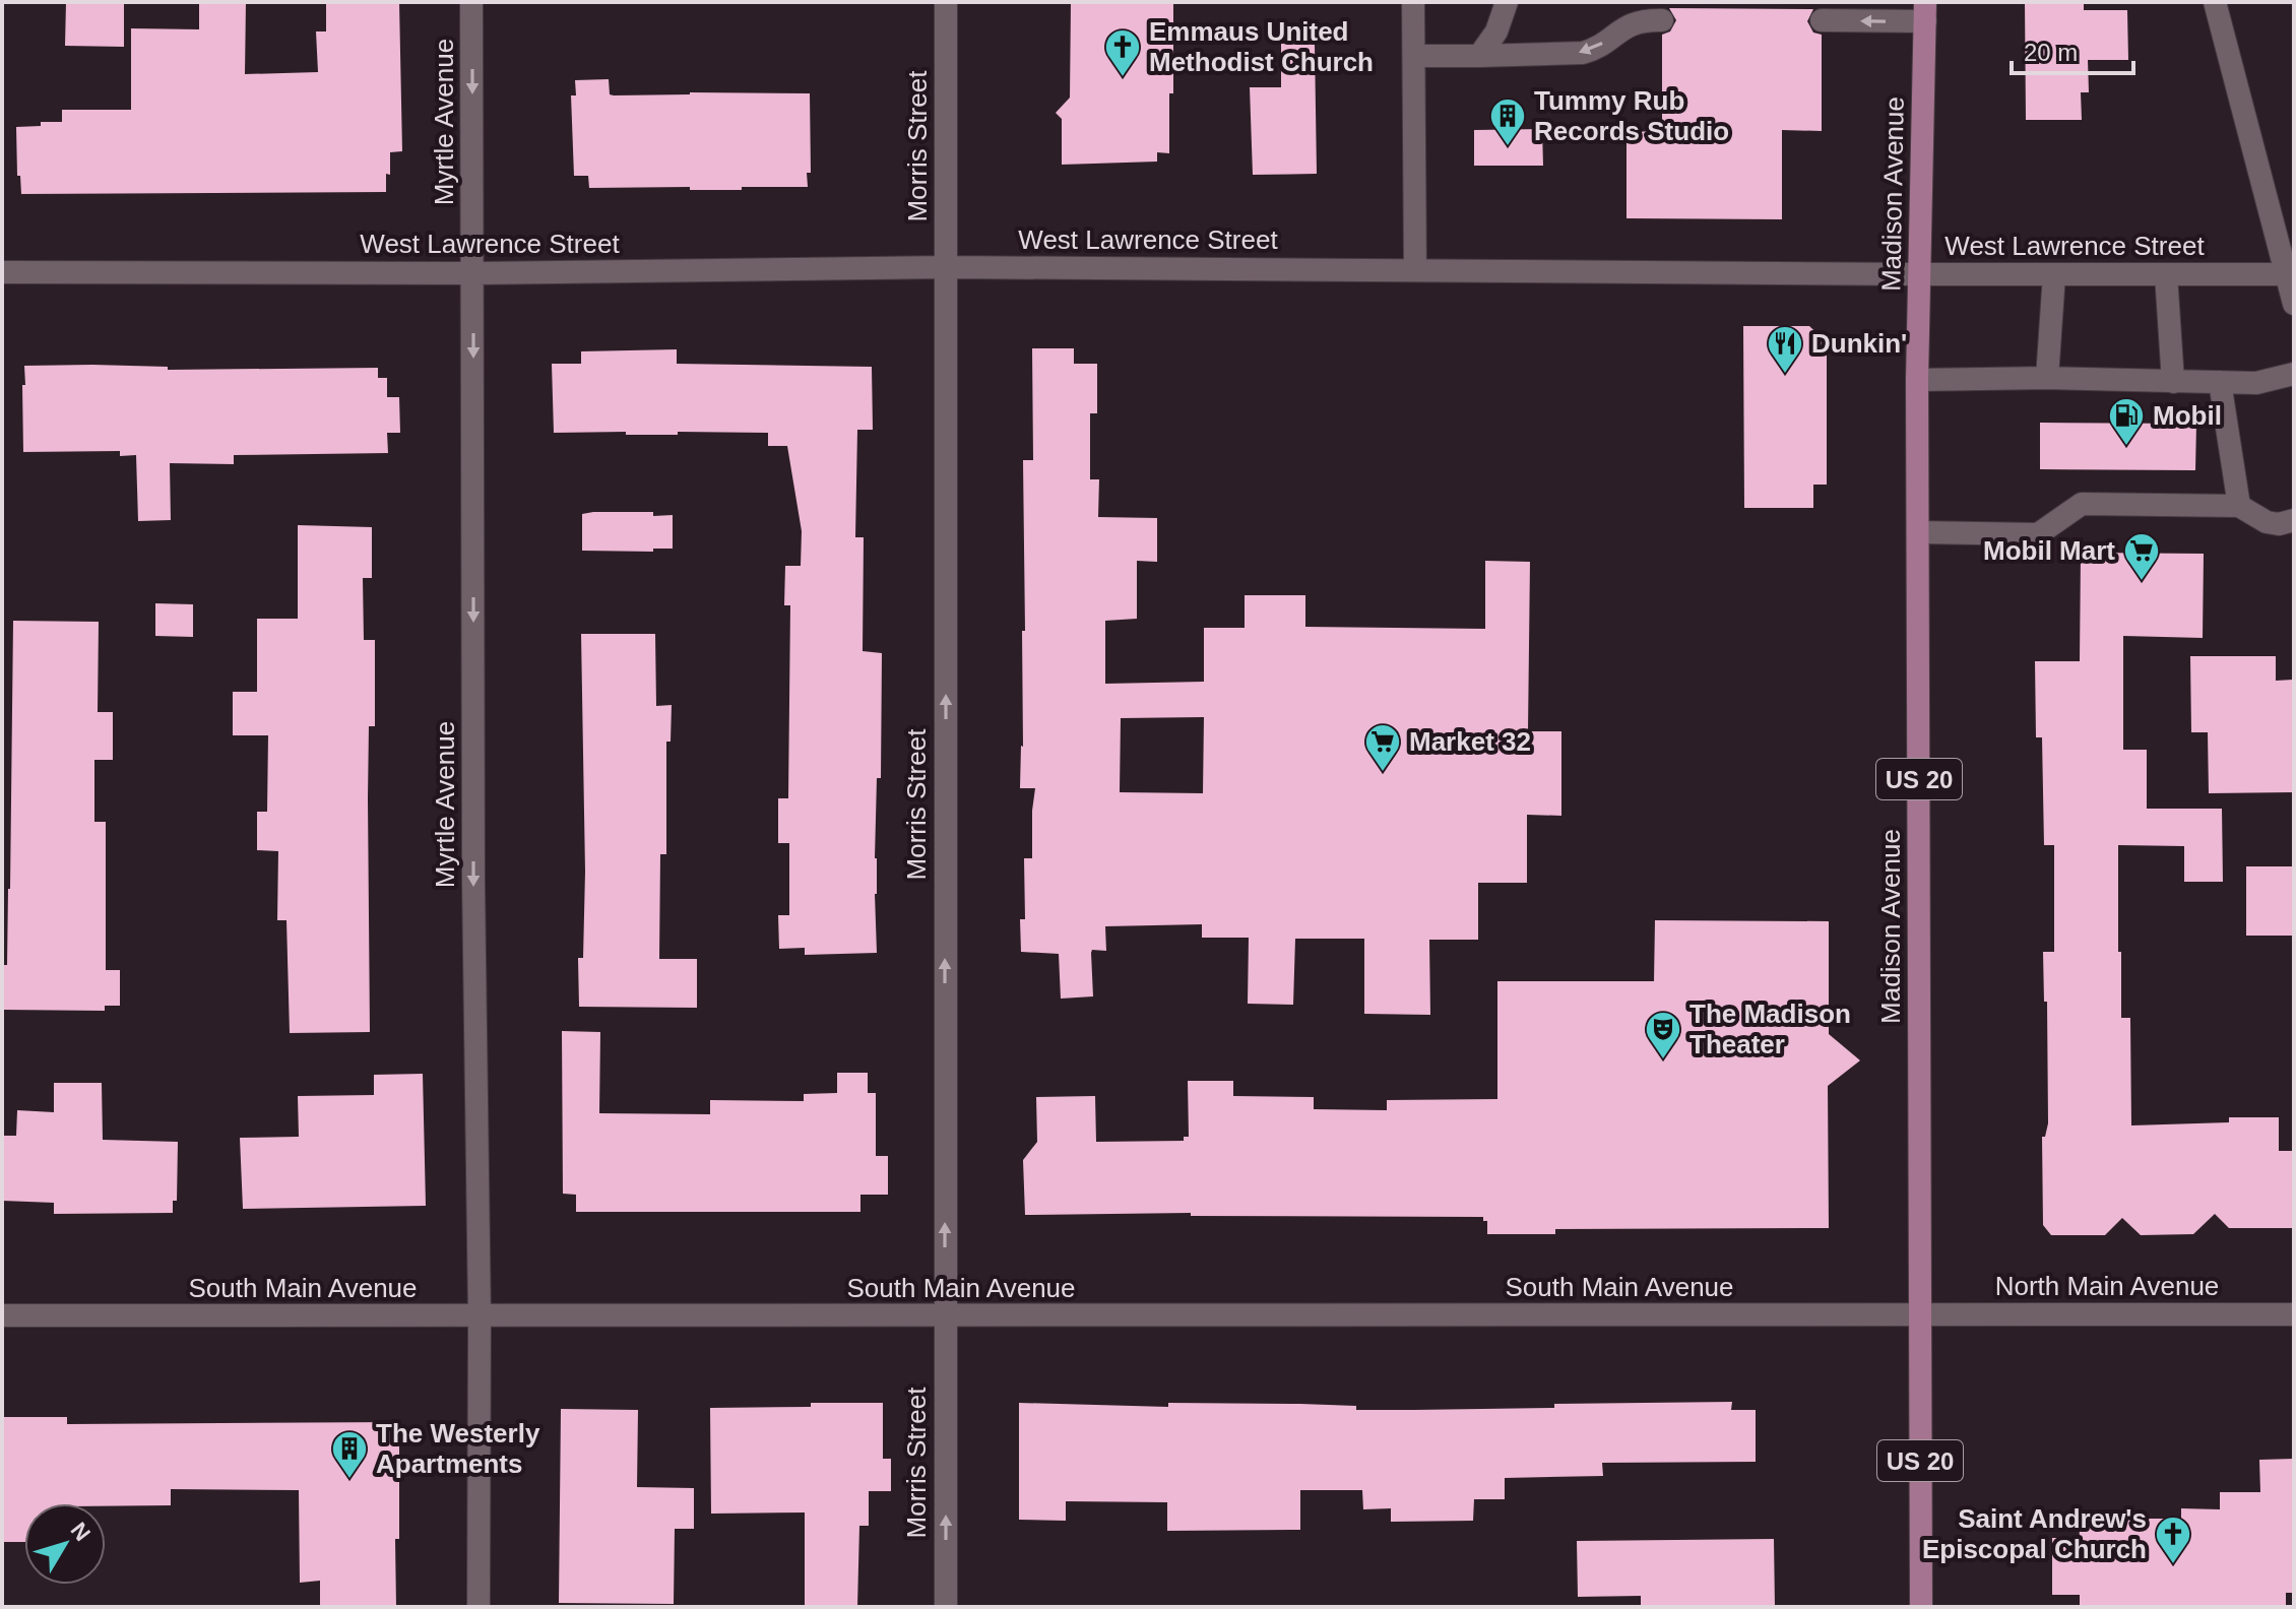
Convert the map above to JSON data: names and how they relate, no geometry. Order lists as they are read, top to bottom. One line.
{"streets":{"main road":["Madison Avenue","US 20"],"street":["Myrtle Avenue","Morris Street","West Lawrence Street","North Main Avenue","South Main Avenue"]},"crossings":[["Myrtle Avenue","West Lawrence Street"],["Myrtle Avenue","South Main Avenue"],["Morris Street","West Lawrence Street"],["Morris Street","South Main Avenue"],["Madison Avenue","West Lawrence Street"],["Madison Avenue","North Main Avenue"],["Madison Avenue","South Main Avenue"],["North Main Avenue","South Main Avenue"]],"one_way":["Myrtle Avenue","Morris Street"],"places":{"church":["Emmaus United Methodist Church","Saint Andrew's Episcopal Church"],"building":["Tummy Rub Records Studio","The Westerly Apartments"],"restaurant":["Dunkin'"],"fuel station":["Mobil"],"supermarket":["Mobil Mart","Market 32"],"theatre":["The Madison Theater"]},"scale_bar":"20 m","north":"top right"}
